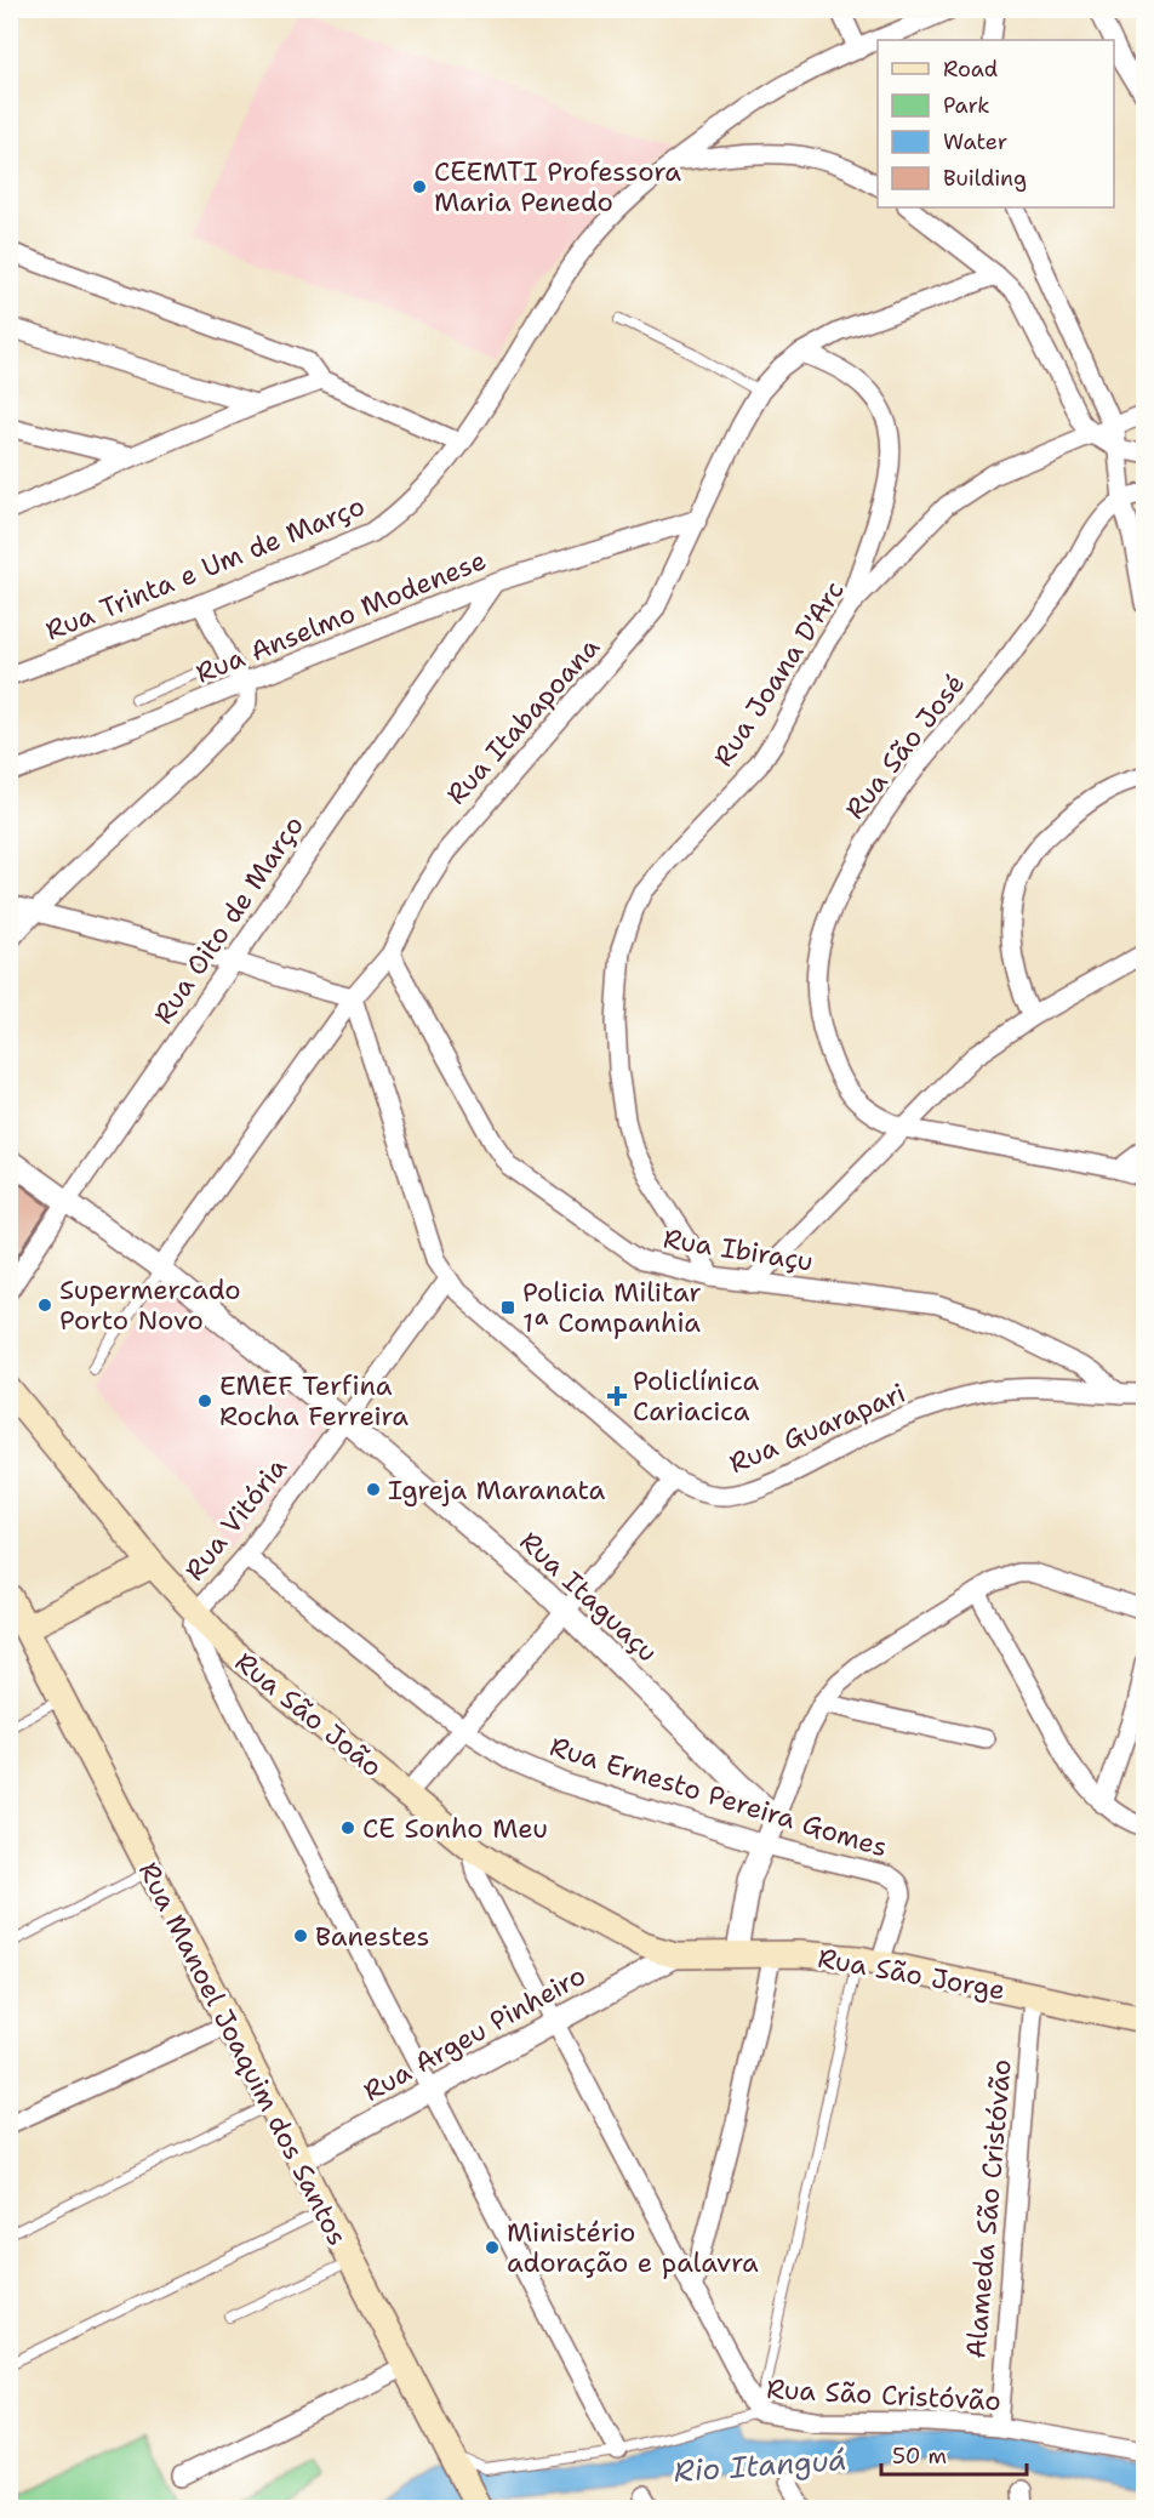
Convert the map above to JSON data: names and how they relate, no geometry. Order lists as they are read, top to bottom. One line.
{"streets":{"main road":["Rua São João","Rua São Jorge","Rua Manoel Joaquim dos Santos"],"street":["Rua Trinta e Um de Março","Rua Anselmo Modenese","Rua Joana D'Arc","Rua Itabapoana","Rua São José","Rua Oito de Março","Rua Ibiraçu","Rua Guarapari","Rua Vitória","Rua Itaguaçu","Rua Ernesto Pereira Gomes","Rua Argeu Pinheiro","Alameda São Cristóvão","Rua São Cristóvão"]},"crossings":[["Rua Anselmo Modenese","Rua Itabapoana"],["Rua Anselmo Modenese","Rua Oito de Março"],["Rua Joana D'Arc","Rua Ibiraçu"],["Rua Itabapoana","Rua Ibiraçu"],["Rua Itabapoana","Rua Guarapari"],["Rua Itabapoana","Rua Itaguaçu"],["Rua Oito de Março","Rua Itaguaçu"],["Rua Ibiraçu","Rua Guarapari"],["Rua Guarapari","Rua Vitória"],["Rua Vitória","Rua Itaguaçu"],["Rua Vitória","Rua São João"],["Rua Vitória","Rua Ernesto Pereira Gomes"],["Rua São João","Rua São Jorge"],["Rua São João","Rua Argeu Pinheiro"],["Rua Ernesto Pereira Gomes","Rua São Jorge"],["Rua São Jorge","Rua Argeu Pinheiro"],["Rua São Jorge","Alameda São Cristóvão"],["Rua Argeu Pinheiro","Rua Manoel Joaquim dos Santos"],["Rua Manoel Joaquim dos Santos","Rua São Cristóvão"],["Alameda São Cristóvão","Rua São Cristóvão"]],"water":["Rio Itanguá"],"places":{"other":["CEEMTI Professora Maria Penedo","Supermercado Porto Novo","EMEF Terfina Rocha Ferreira","Igreja Maranata","CE Sonho Meu","Banestes","Ministério adoração e palavra"],"transit":["Policia Militar 1ª Companhia"],"health":["Policlínica Cariacica"]},"legend":["Road","Park","Water","Building"],"scale_bar":"50 m"}
